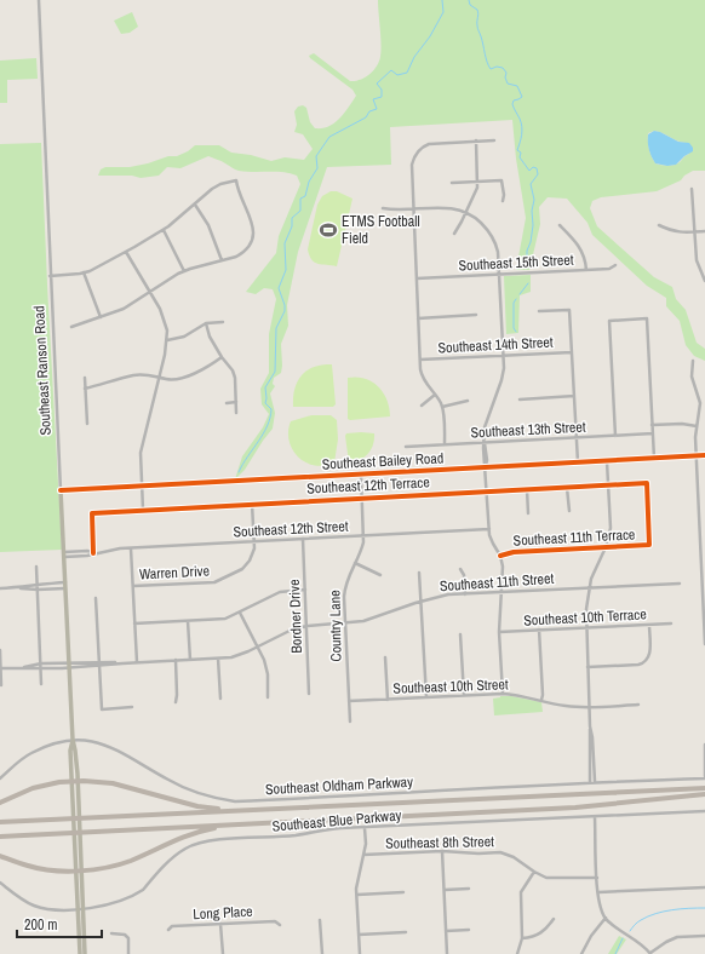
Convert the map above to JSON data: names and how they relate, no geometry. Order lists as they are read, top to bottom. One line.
{"streets":{"main road":["Southeast Ranson Road","Southeast Bailey Road"],"street":["Southeast 15th Street","Southeast 14th Street","Southeast 13th Street","Southeast 12th Terrace","Southeast 12th Street","Southeast 11th Terrace","Warren Drive","Southeast 11th Street","Bordner Drive","Southeast 10th Terrace","Country Lane","Southeast 10th Street","Southeast Oldham Parkway","Southeast Blue Parkway","Southeast 8th Street","Long Place"]},"crossings":[["Southeast Ranson Road","Southeast Bailey Road"],["Southeast Ranson Road","Southeast 12th Street"],["Southeast Ranson Road","Southeast 11th Street"],["Southeast Ranson Road","Southeast Oldham Parkway"],["Southeast Bailey Road","Country Lane"],["Southeast 12th Terrace","Southeast 12th Street"],["Southeast 12th Terrace","Southeast 11th Terrace"],["Southeast 12th Terrace","Warren Drive"],["Southeast 12th Terrace","Country Lane"],["Southeast 12th Street","Warren Drive"],["Southeast 12th Street","Bordner Drive"],["Southeast 12th Street","Country Lane"],["Southeast 11th Street","Bordner Drive"],["Southeast 11th Street","Country Lane"],["Country Lane","Southeast 10th Street"]],"places":{"sports":["ETMS Football Field"]},"scale_bar":"200 m"}
